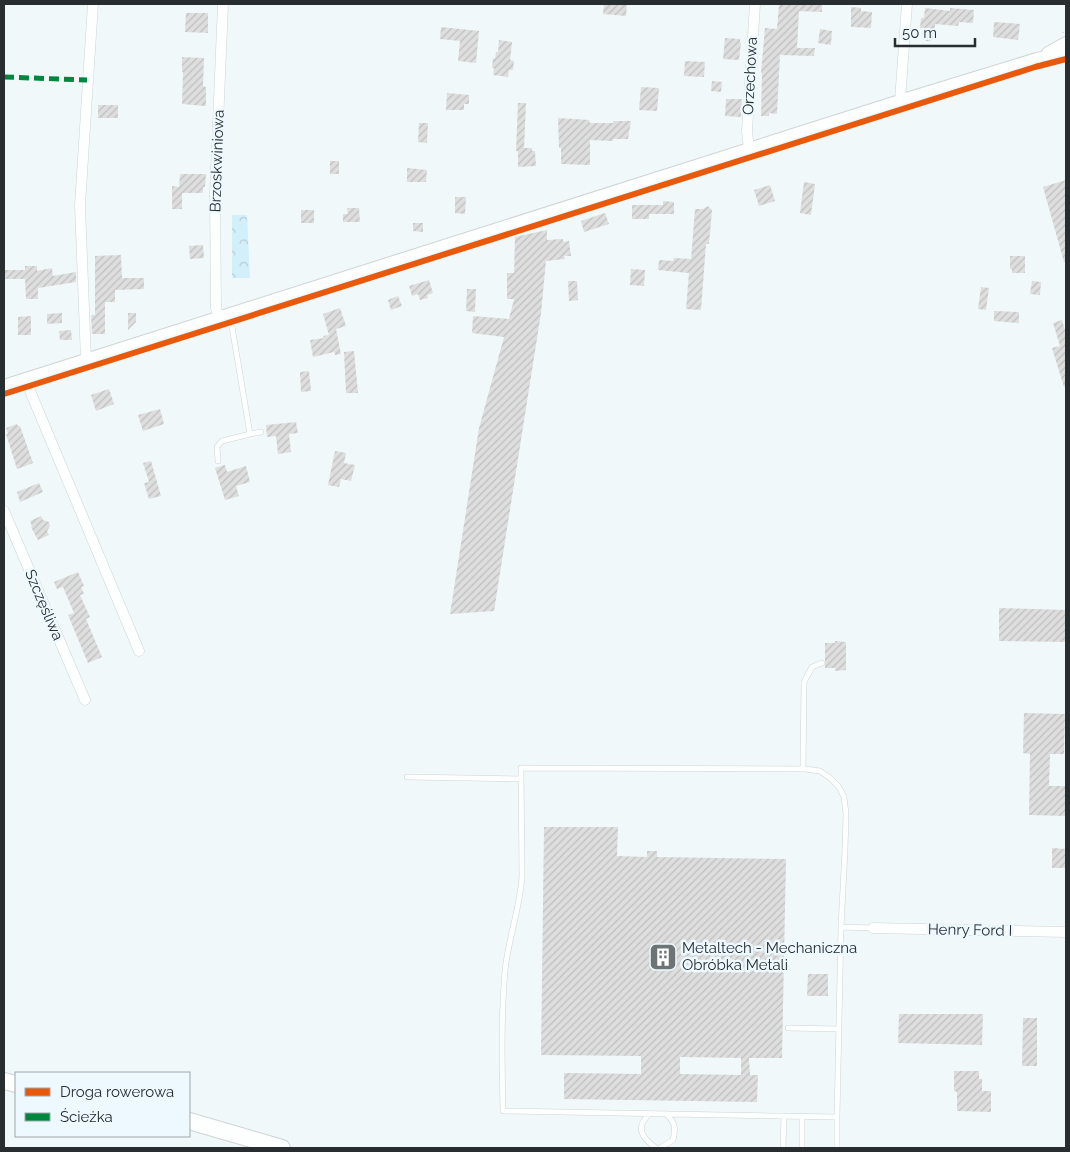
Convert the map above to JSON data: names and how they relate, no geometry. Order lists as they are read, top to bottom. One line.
{"streets":{"street":["Orzechowa","Brzoskwiniowa","Szczęśliwa","Henry Ford I"]},"places":{"building":["Metaltech - Mechaniczna Obróbka Metali"]},"legend":["Droga rowerowa","Ścieżka"],"scale_bar":"50 m"}
